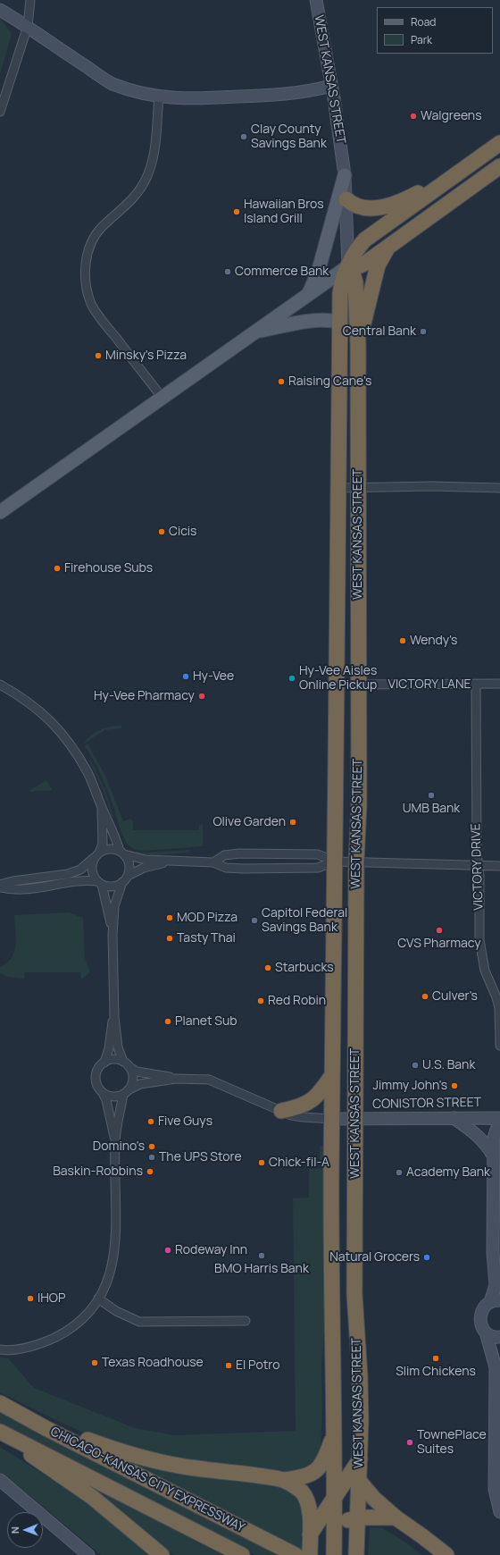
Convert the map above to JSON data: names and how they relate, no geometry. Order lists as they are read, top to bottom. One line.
{"streets":{"highway":["WEST KANSAS STREET","CHICAGO-KANSAS CITY EXPRESSWAY"],"street":["VICTORY LANE","VICTORY DRIVE","CONISTOR STREET"]},"crossings":[["WEST KANSAS STREET","VICTORY LANE"],["WEST KANSAS STREET","CONISTOR STREET"],["VICTORY LANE","VICTORY DRIVE"]],"places":["Walgreens","Clay County Savings Bank","Hawaiian Bros Island Grill","Commerce Bank","Central Bank","Minsky's Pizza","Raising Cane's","Cicis","Firehouse Subs","Wendy's","Hy-Vee","Hy-Vee Aisles Online Pickup","Hy-Vee Pharmacy","UMB Bank","Olive Garden","MOD Pizza","Capitol Federal Savings Bank","CVS Pharmacy","Tasty Thai","Starbucks","Culver's","Red Robin","Planet Sub","U.S. Bank","Jimmy John's","Five Guys","Domino's","The UPS Store","Chick-fil-A","Baskin-Robbins","Academy Bank","Rodeway Inn","BMO Harris Bank","Natural Grocers","IHOP","Slim Chickens","Texas Roadhouse","El Potro","TownePlace Suites"],"legend":["Road","Park"],"north":"left"}
